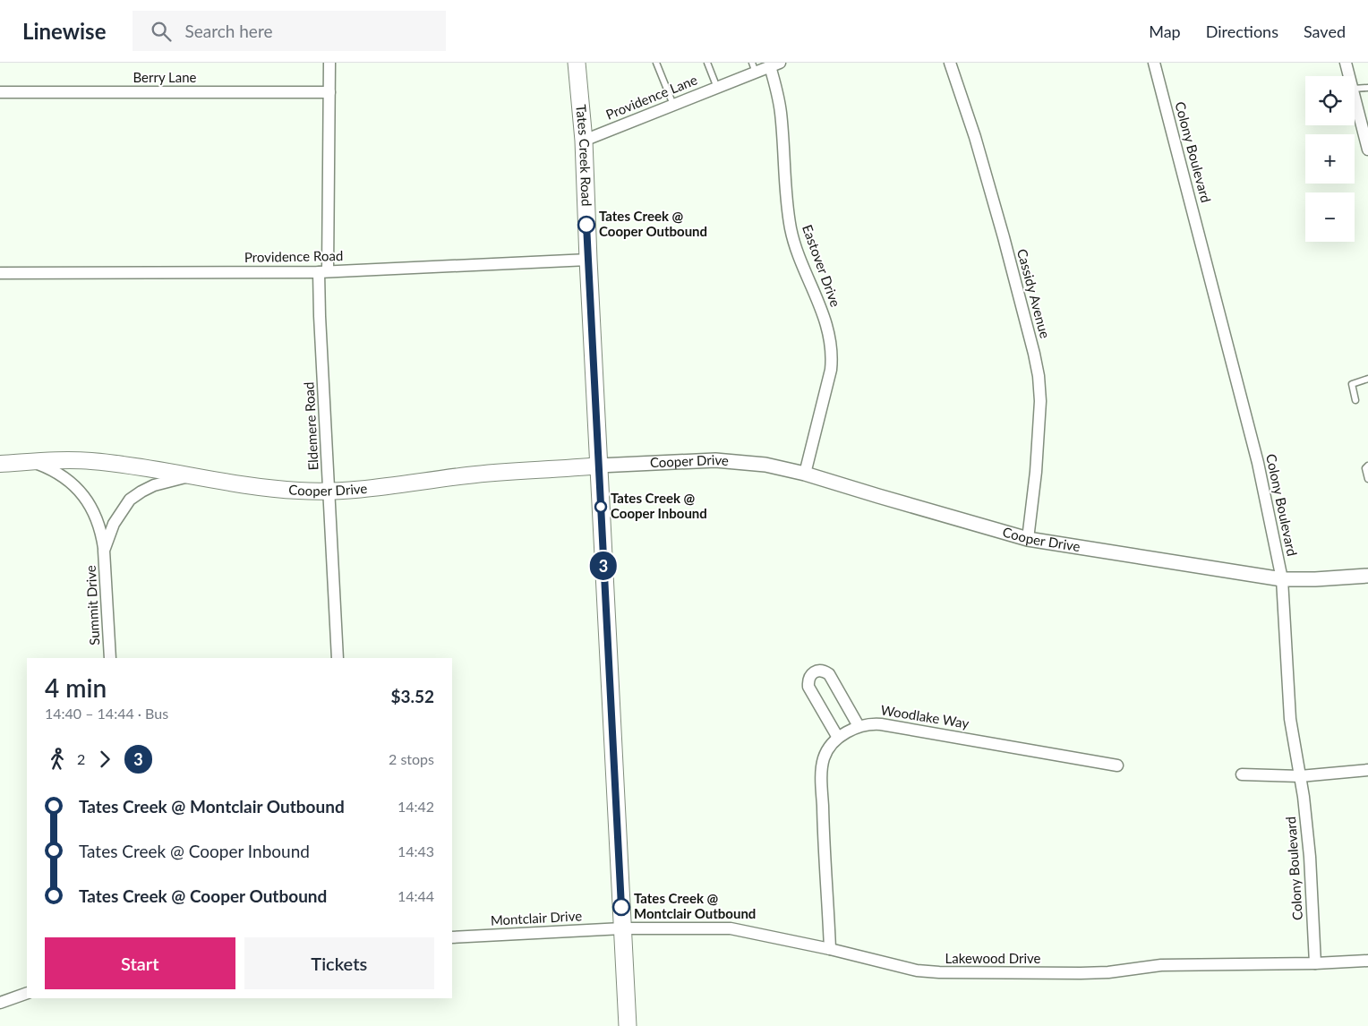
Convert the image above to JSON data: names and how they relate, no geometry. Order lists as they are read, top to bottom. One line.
{"streets":{"main road":["Tates Creek Road","Cooper Drive"],"street":["Berry Lane","Providence Lane","Colony Boulevard","Providence Road","Eastover Drive","Cassidy Avenue","Eldemere Road","Summit Drive","Woodlake Way","Montclair Drive","Lakewood Drive"]},"crossings":[["Berry Lane","Eldemere Road"],["Providence Lane","Tates Creek Road"],["Providence Lane","Eastover Drive"],["Colony Boulevard","Cooper Drive"],["Colony Boulevard","Lakewood Drive"],["Tates Creek Road","Providence Road"],["Tates Creek Road","Cooper Drive"],["Tates Creek Road","Montclair Drive"],["Tates Creek Road","Lakewood Drive"],["Providence Road","Eldemere Road"],["Eastover Drive","Cooper Drive"],["Cassidy Avenue","Cooper Drive"],["Eldemere Road","Cooper Drive"],["Cooper Drive","Summit Drive"],["Woodlake Way","Lakewood Drive"],["Montclair Drive","Lakewood Drive"]],"places":["Tates Creek @ Cooper Outbound","Tates Creek @ Cooper Inbound","Tates Creek @ Montclair Outbound"],"lines":["bus line 3"],"page":{"header":"Linewise","search":"Search here","nav":["Map","Directions","Saved"],"on_map":"3","map_buttons":["+","−"],"heading":["4 min","14:40 – 14:44 · Bus","$3.52"],"legs":["2","3","2 stops"],"list":[{"name":"Tates Creek @ Montclair Outbound","value":"14:42"},{"name":"Tates Creek @ Cooper Inbound","value":"14:43"},{"name":"Tates Creek @ Cooper Outbound","value":"14:44"}],"buttons":["Start","Tickets"]}}
